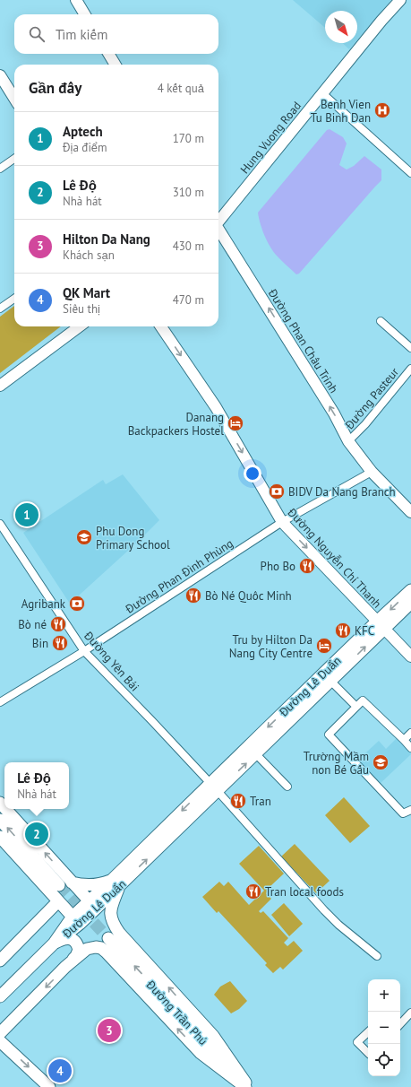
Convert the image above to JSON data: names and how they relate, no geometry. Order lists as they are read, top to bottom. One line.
{"streets":{"main road":["Đường Lê Duẩn","Đường Trần Phú"],"street":["Hung Vuong Road","Đường Phan Châu Trinh","Đường Pasteur","Đường Nguyễn Chí Thanh","Đường Phan Đình Phùng","Đường Yên Bái"]},"crossings":[["Đường Phan Châu Trinh","Đường Pasteur"],["Đường Phan Châu Trinh","Đường Phan Đình Phùng"],["Đường Nguyễn Chí Thanh","Đường Phan Đình Phùng"],["Đường Nguyễn Chí Thanh","Đường Lê Duẩn"],["Đường Phan Đình Phùng","Đường Yên Bái"],["Đường Yên Bái","Đường Lê Duẩn"]],"one_way":["Đường Phan Châu Trinh","Đường Nguyễn Chí Thanh"],"places":{"hospital":["Benh Vien Tu Binh Dan"],"hotel":["Danang Backpackers Hostel","Tru by Hilton Da Nang City Centre"],"bank":["BIDV Da Nang Branch","Agribank"],"school or university":["Phu Dong Primary School","Trường Mầm non Bé Gấu"],"restaurant":["Pho Bo","Bò Né Quôc Minh","Bò né","KFC","Bin","Tran","Tran local foods"]},"north":"bottom right","page":{"search":"Tìm kiếm","heading":["Gần đây","4 kết quả"],"list":[{"mark":"1","name":"Aptech","note":"Địa điểm","value":"170 m"},{"mark":"2","name":"Lê Độ","note":"Nhà hát","value":"310 m"},{"mark":"3","name":"Hilton Da Nang","note":"Khách sạn","value":"430 m"},{"mark":"4","name":"QK Mart","note":"Siêu thị","value":"470 m"}],"pins":["1","2","3","4"],"popup":["Lê Độ","Nhà hát"],"map_buttons":["+","−"]}}
